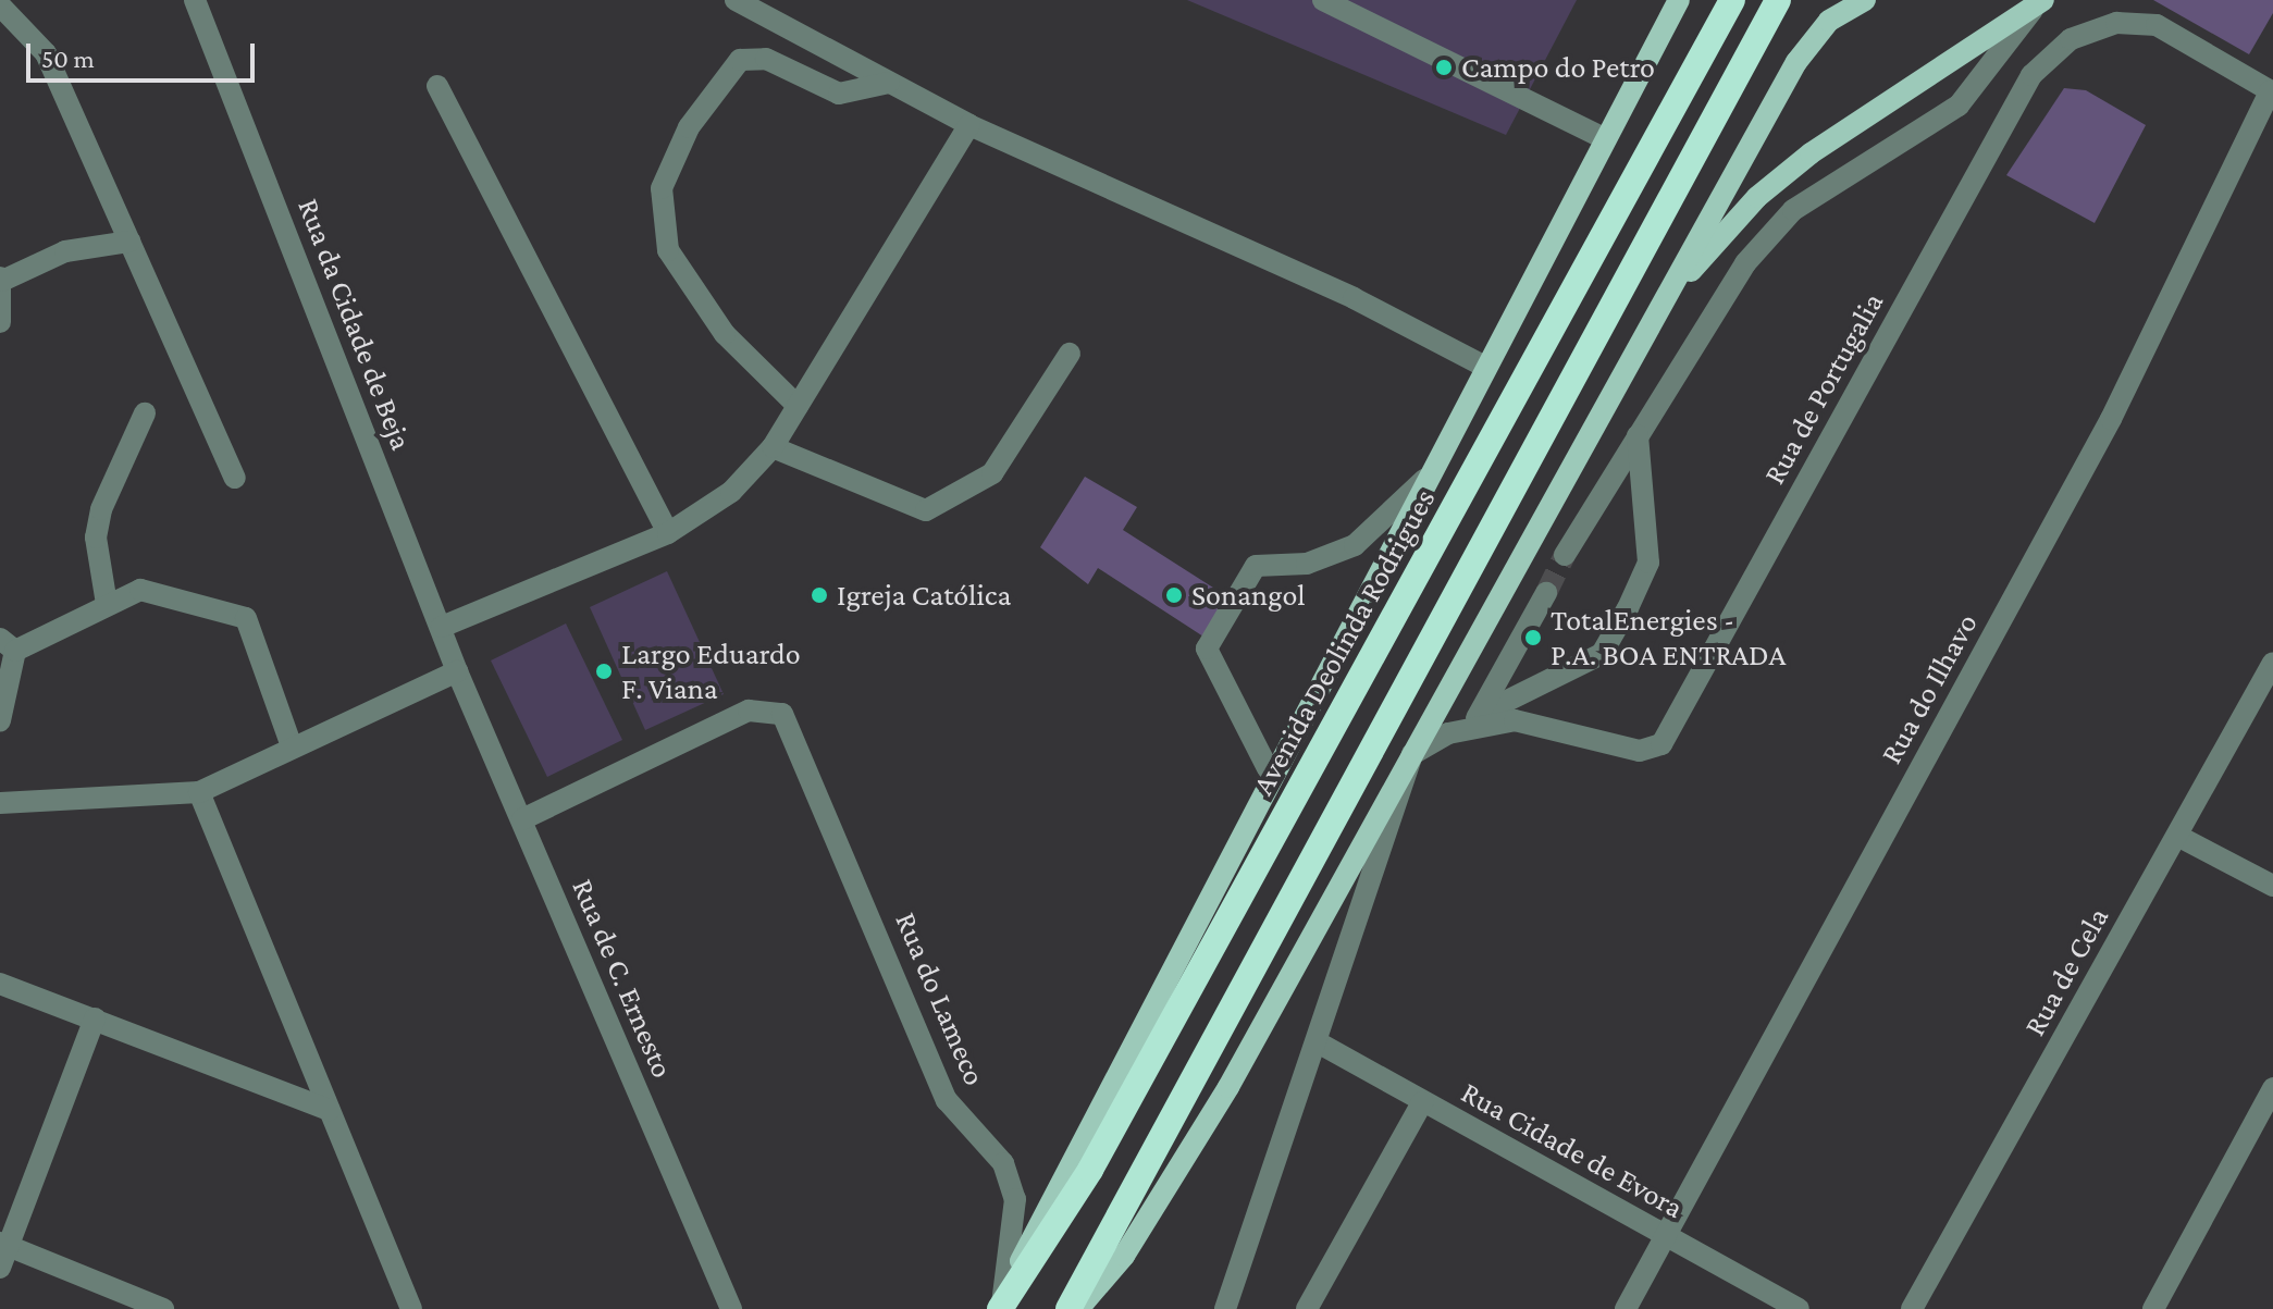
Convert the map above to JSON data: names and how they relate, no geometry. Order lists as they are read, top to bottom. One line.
{"streets":{"highway":["Avenida Deolinda Rodrigues"],"street":["Rua da Cidade de Beja","Rua de Portugalia","Rua do Ilhavo","Rua de Cela","Rua de C. Ernesto","Rua do Lameco","Rua Cidade de Evora"]},"crossings":[["Rua da Cidade de Beja","Rua de C. Ernesto"],["Rua de Portugalia","Rua do Ilhavo"],["Avenida Deolinda Rodrigues","Rua do Lameco"],["Rua do Ilhavo","Rua Cidade de Evora"],["Rua de C. Ernesto","Rua do Lameco"]],"places":["Campo do Petro","Igreja Católica","Sonangol","TotalEnergies - P.A. BOA ENTRADA","Largo Eduardo F. Viana"],"scale_bar":"50 m"}
